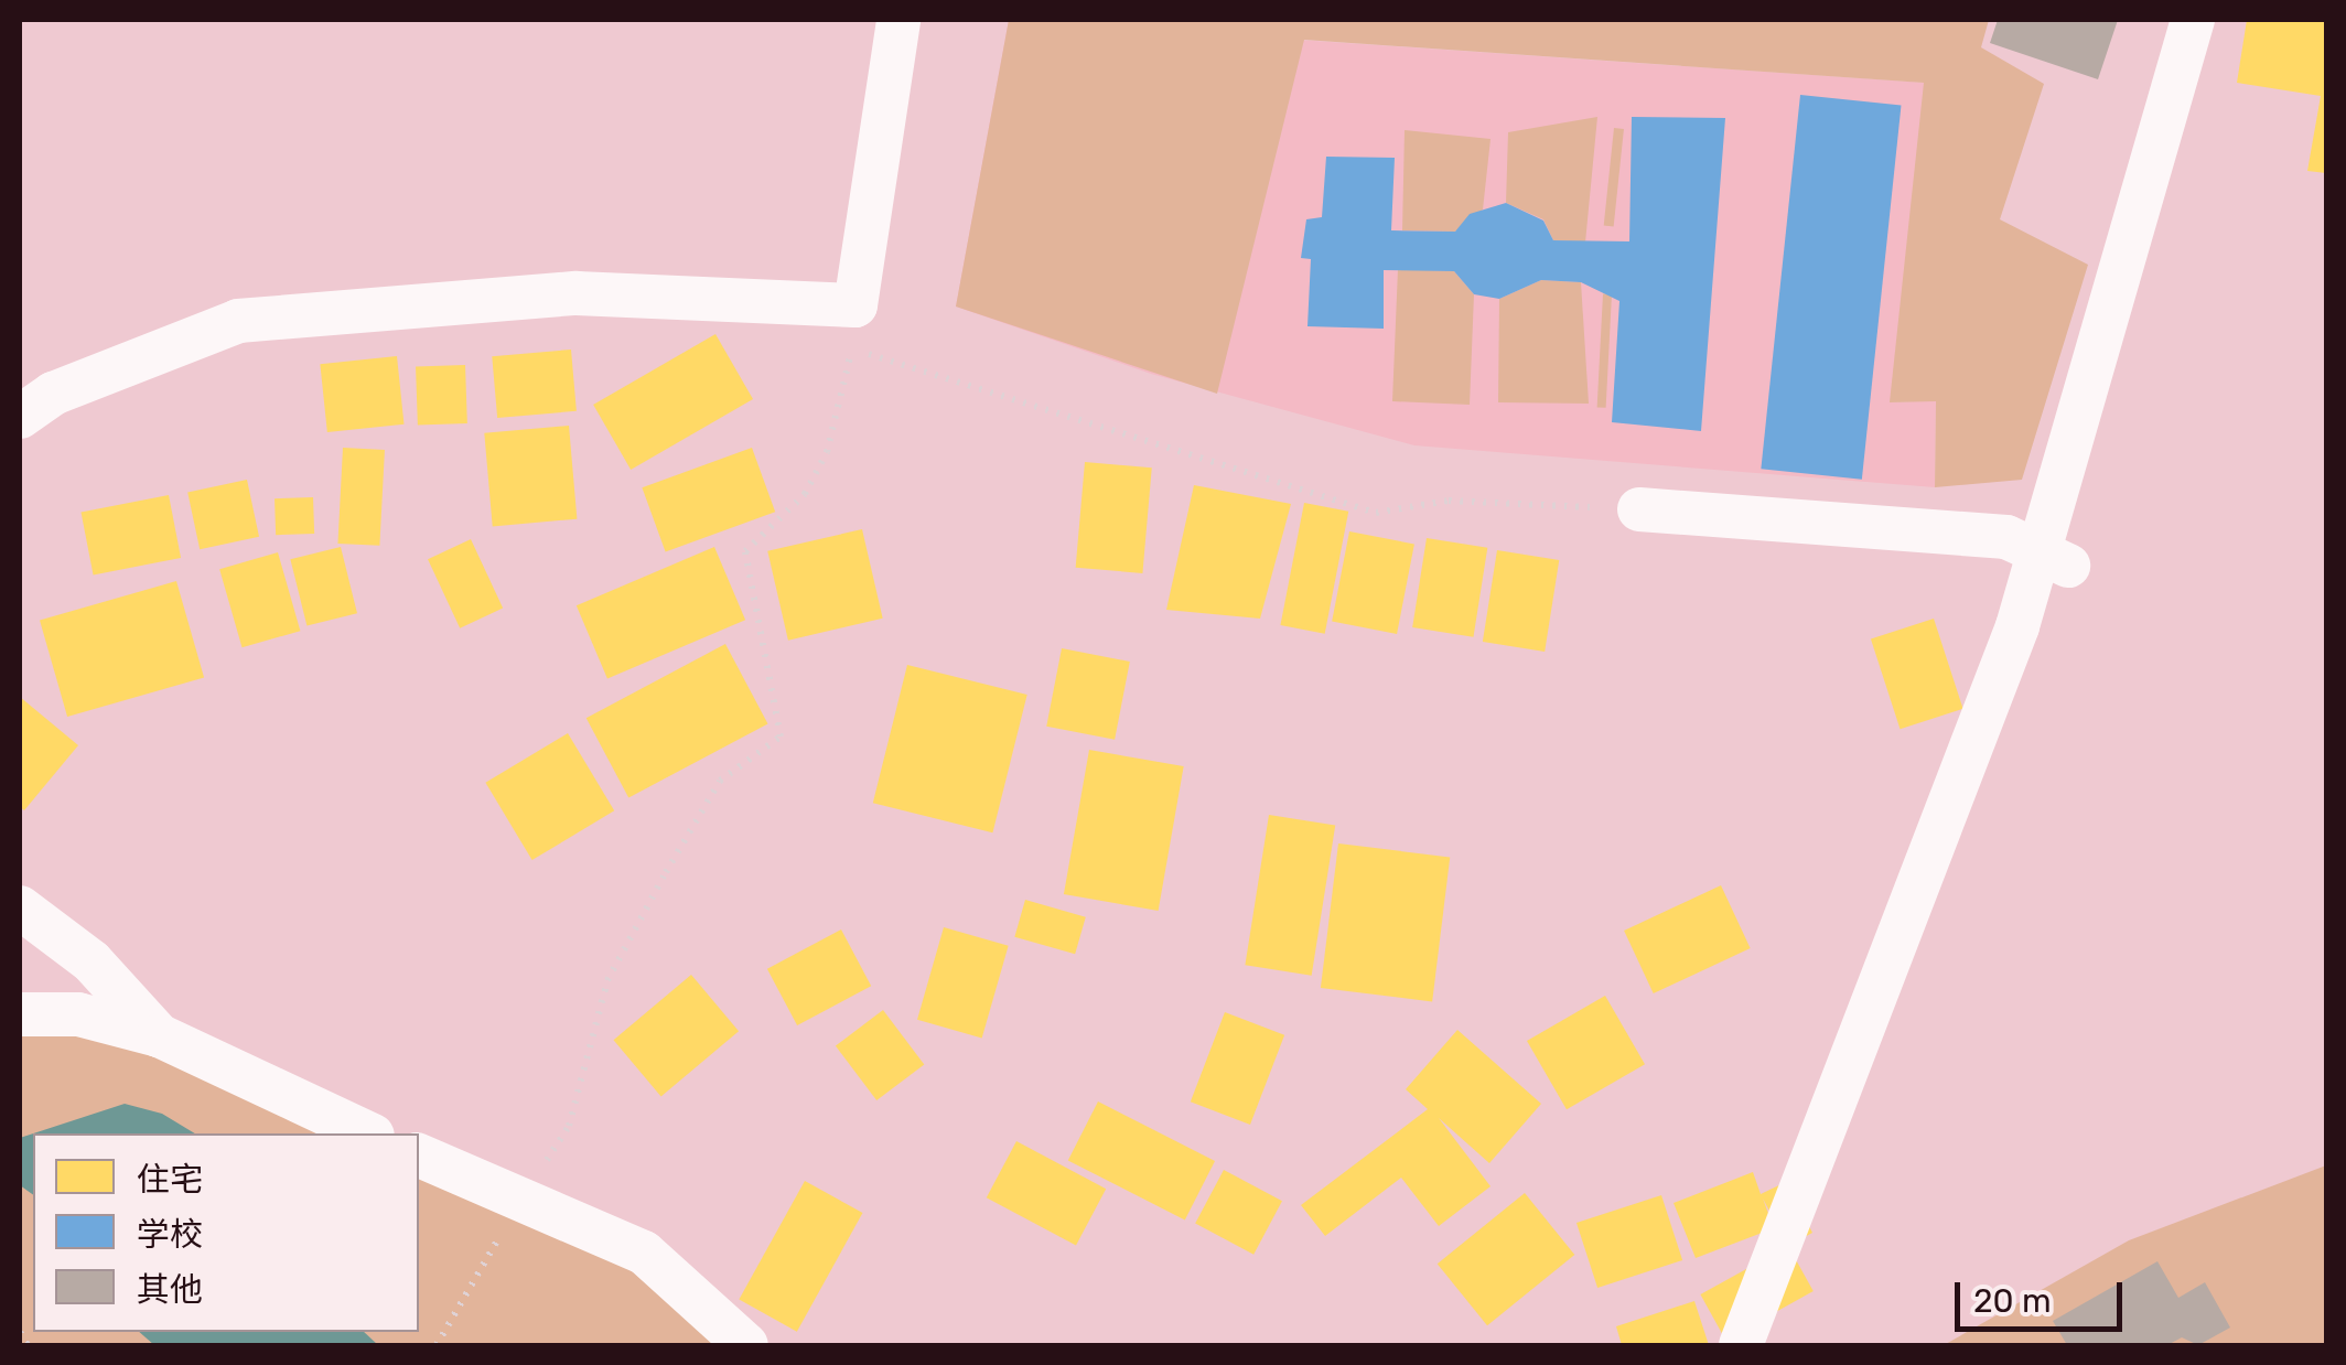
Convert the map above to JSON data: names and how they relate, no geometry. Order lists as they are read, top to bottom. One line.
{"legend":["住宅","学校","其他"],"scale_bar":"20 m"}
